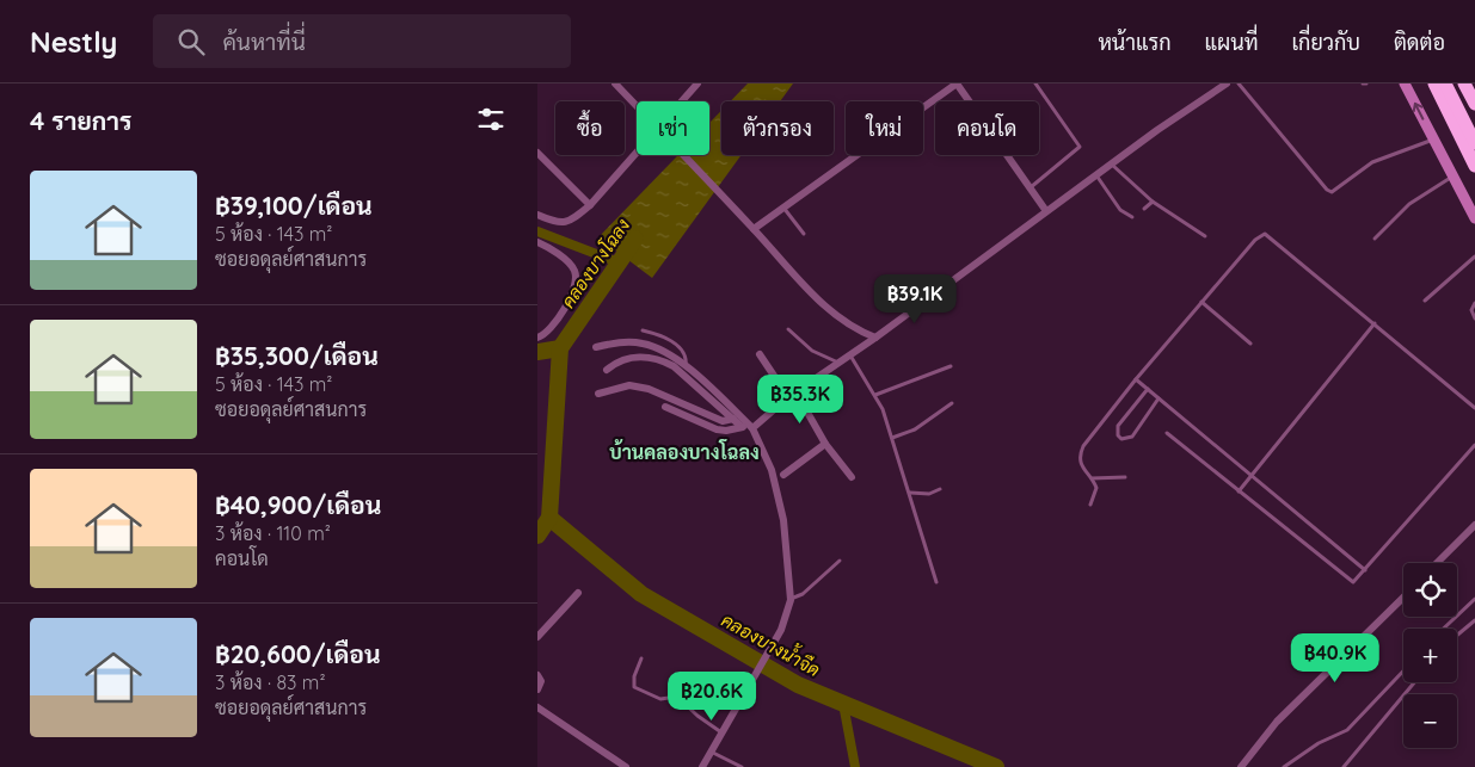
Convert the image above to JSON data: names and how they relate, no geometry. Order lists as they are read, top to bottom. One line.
{"districts":["บ้านคลองบางโฉลง"],"water":["คลองบางโฉลง","คลองบางน้ำจืด"],"page":{"header":"Nestly","search":"ค้นหาที่นี่","nav":["หน้าแรก","แผนที่","เกี่ยวกับ","ติดต่อ"],"heading":"4 รายการ","chip":["ซื้อ","เช่า","ตัวกรอง","ใหม่","คอนโด"],"list":[{"name":"฿39,100/เดือน","note":"5 ห้อง · 143 m² · ซอยอดุลย์ศาสนการ"},{"name":"฿35,300/เดือน","note":"5 ห้อง · 143 m² · ซอยอดุลย์ศาสนการ"},{"name":"฿40,900/เดือน","note":"3 ห้อง · 110 m² · คอนโด"},{"name":"฿20,600/เดือน","note":"3 ห้อง · 83 m² · ซอยอดุลย์ศาสนการ"}],"price":["฿39.1K","฿35.3K","฿40.9K","฿20.6K"],"map_buttons":["+","−"]}}
